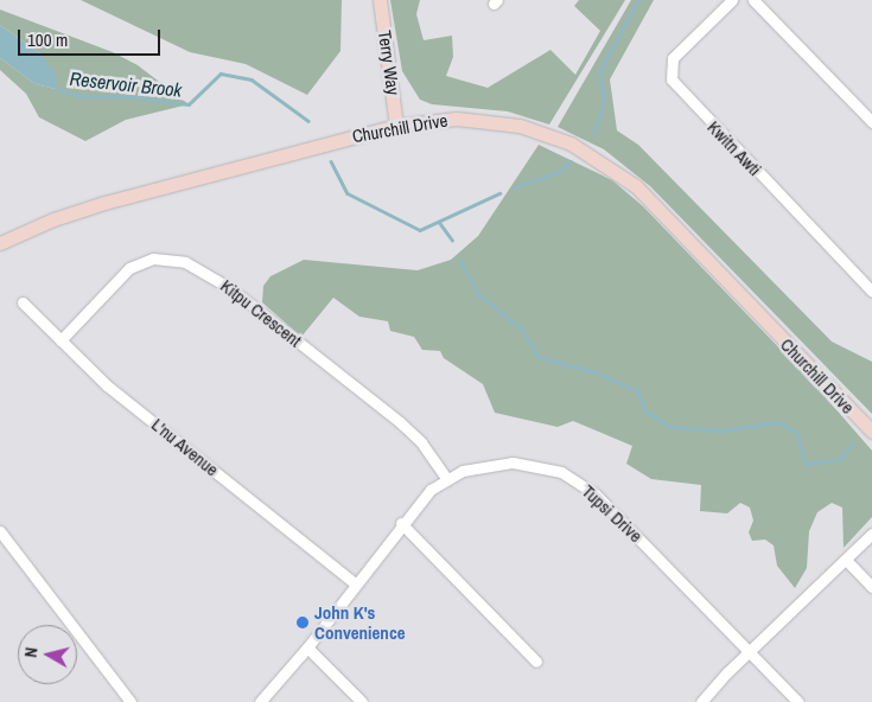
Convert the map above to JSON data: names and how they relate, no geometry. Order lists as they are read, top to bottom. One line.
{"streets":{"main road":["Terry Way","Churchill Drive"],"street":["Kwitn Awti","Kitpu Crescent","L'nu Avenue","Tupsi Drive"]},"crossings":[["Terry Way","Churchill Drive"],["Kitpu Crescent","L'nu Avenue"],["Kitpu Crescent","Tupsi Drive"],["L'nu Avenue","Tupsi Drive"]],"water":["Reservoir Brook"],"places":["John K's Convenience"],"scale_bar":"100 m","north":"left"}
